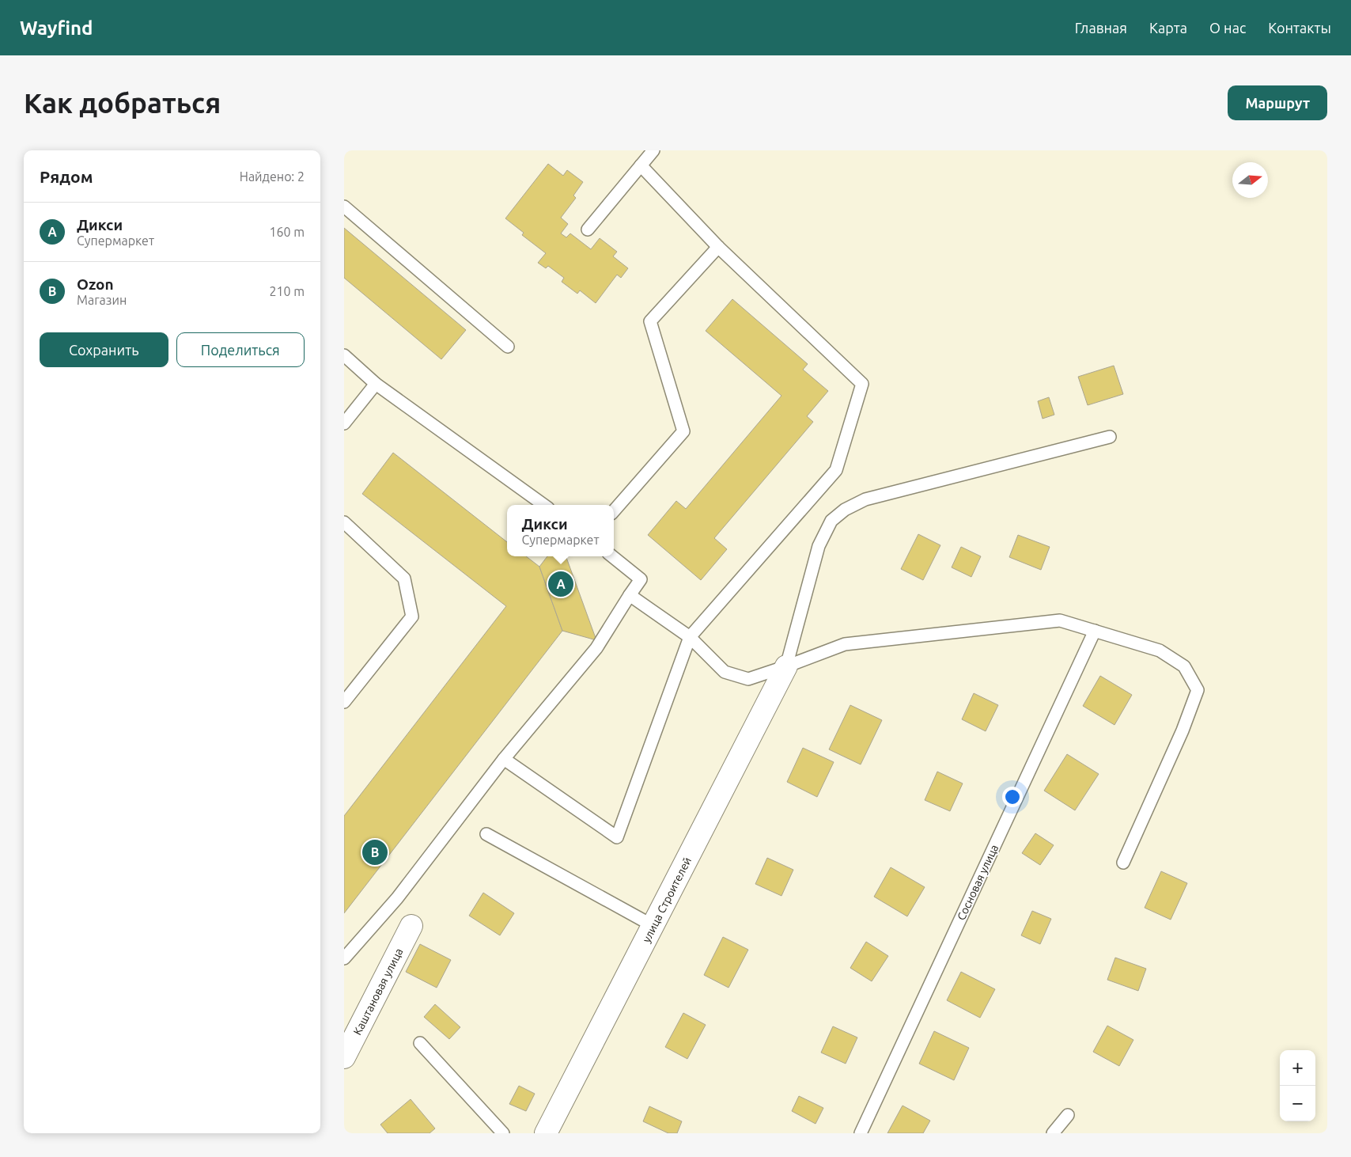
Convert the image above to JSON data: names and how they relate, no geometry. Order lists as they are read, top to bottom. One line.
{"streets":{"street":["улица Строителей","Каштановая улица"],"lane":["Сосновая улица"]},"north":"right","page":{"header":"Wayfind","nav":["Главная","Карта","О нас","Контакты"],"buttons":["Маршрут",["Сохранить","Поделиться"]],"title":"Как добраться","heading":["Рядом","Найдено: 2"],"list":[{"mark":"A","name":"Дикси","note":"Супермаркет","value":"160 m"},{"mark":"B","name":"Ozon","note":"Магазин","value":"210 m"}],"popup":["Дикси","Супермаркет"],"pins":["A","B"],"map_buttons":["+","−"]}}
